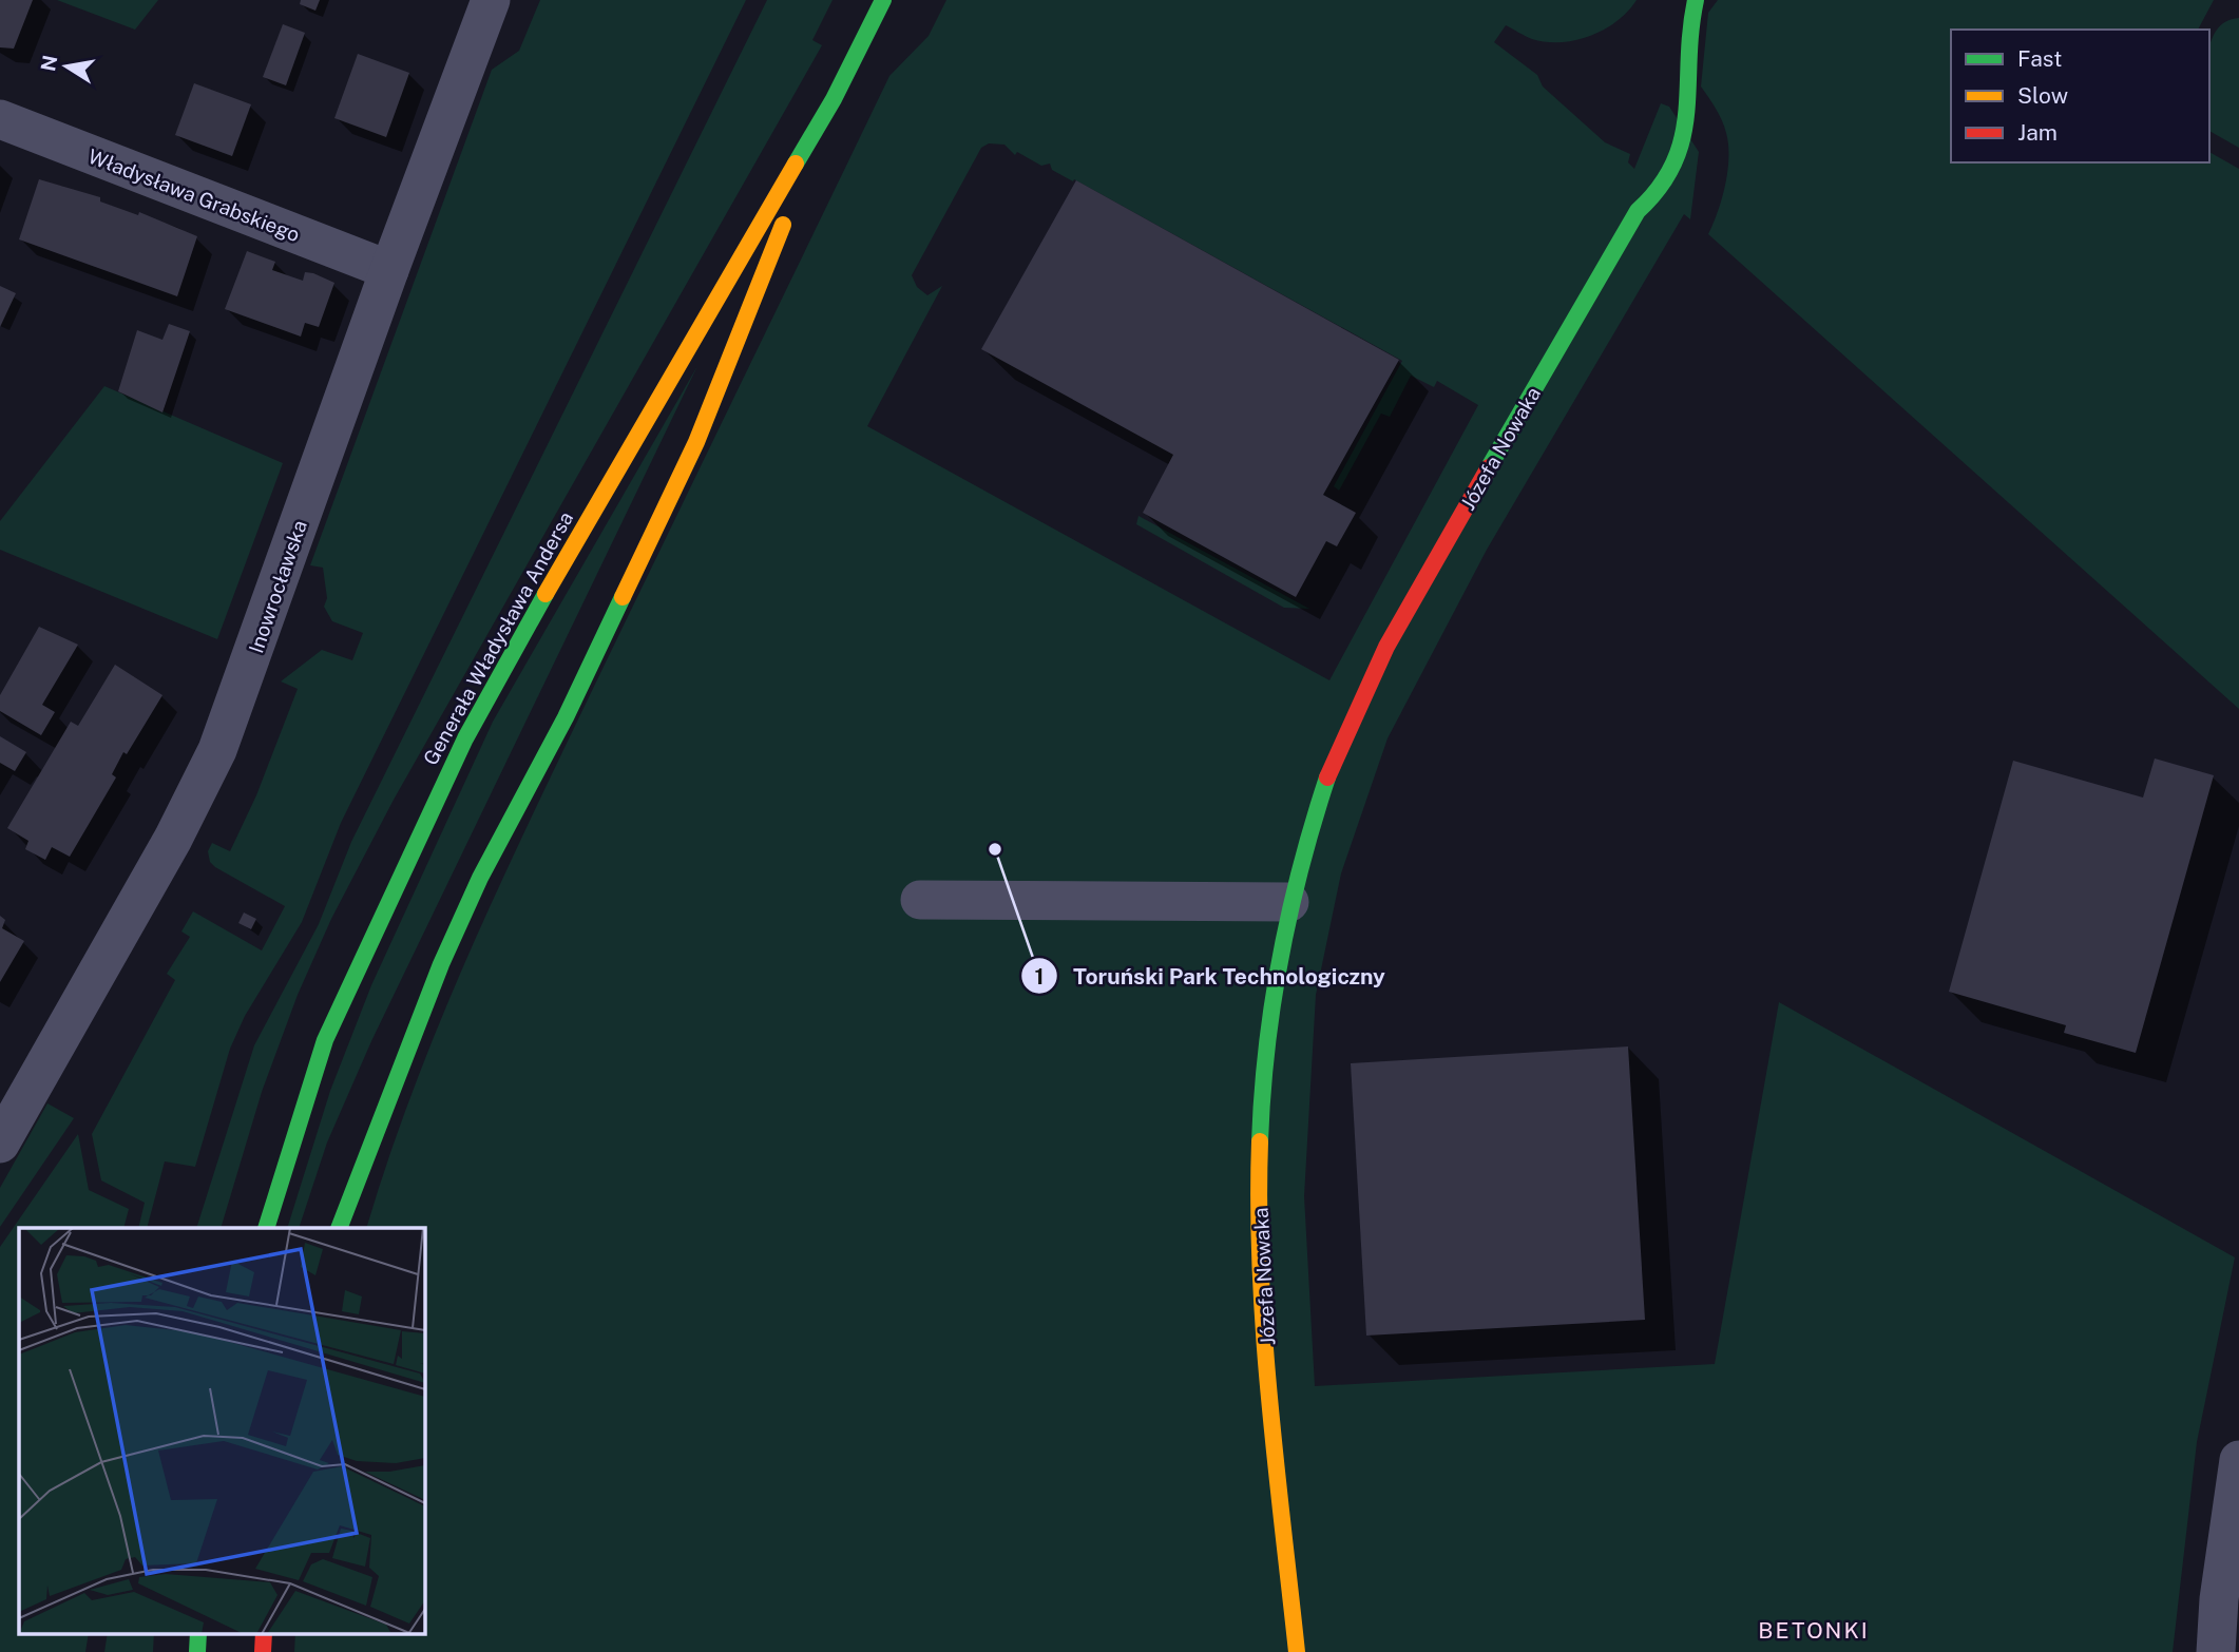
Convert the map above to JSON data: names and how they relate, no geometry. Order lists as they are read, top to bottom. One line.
{"streets":{"main road":["Józefa Nowaka","Generała Władysława Andersa"],"street":["Władysława Grabskiego","Inowrocławska"]},"crossings":[["Władysława Grabskiego","Inowrocławska"]],"districts":["BETONKI"],"places":["Toruński Park Technologiczny"],"legend":["Fast","Slow","Jam"],"north":"left"}
